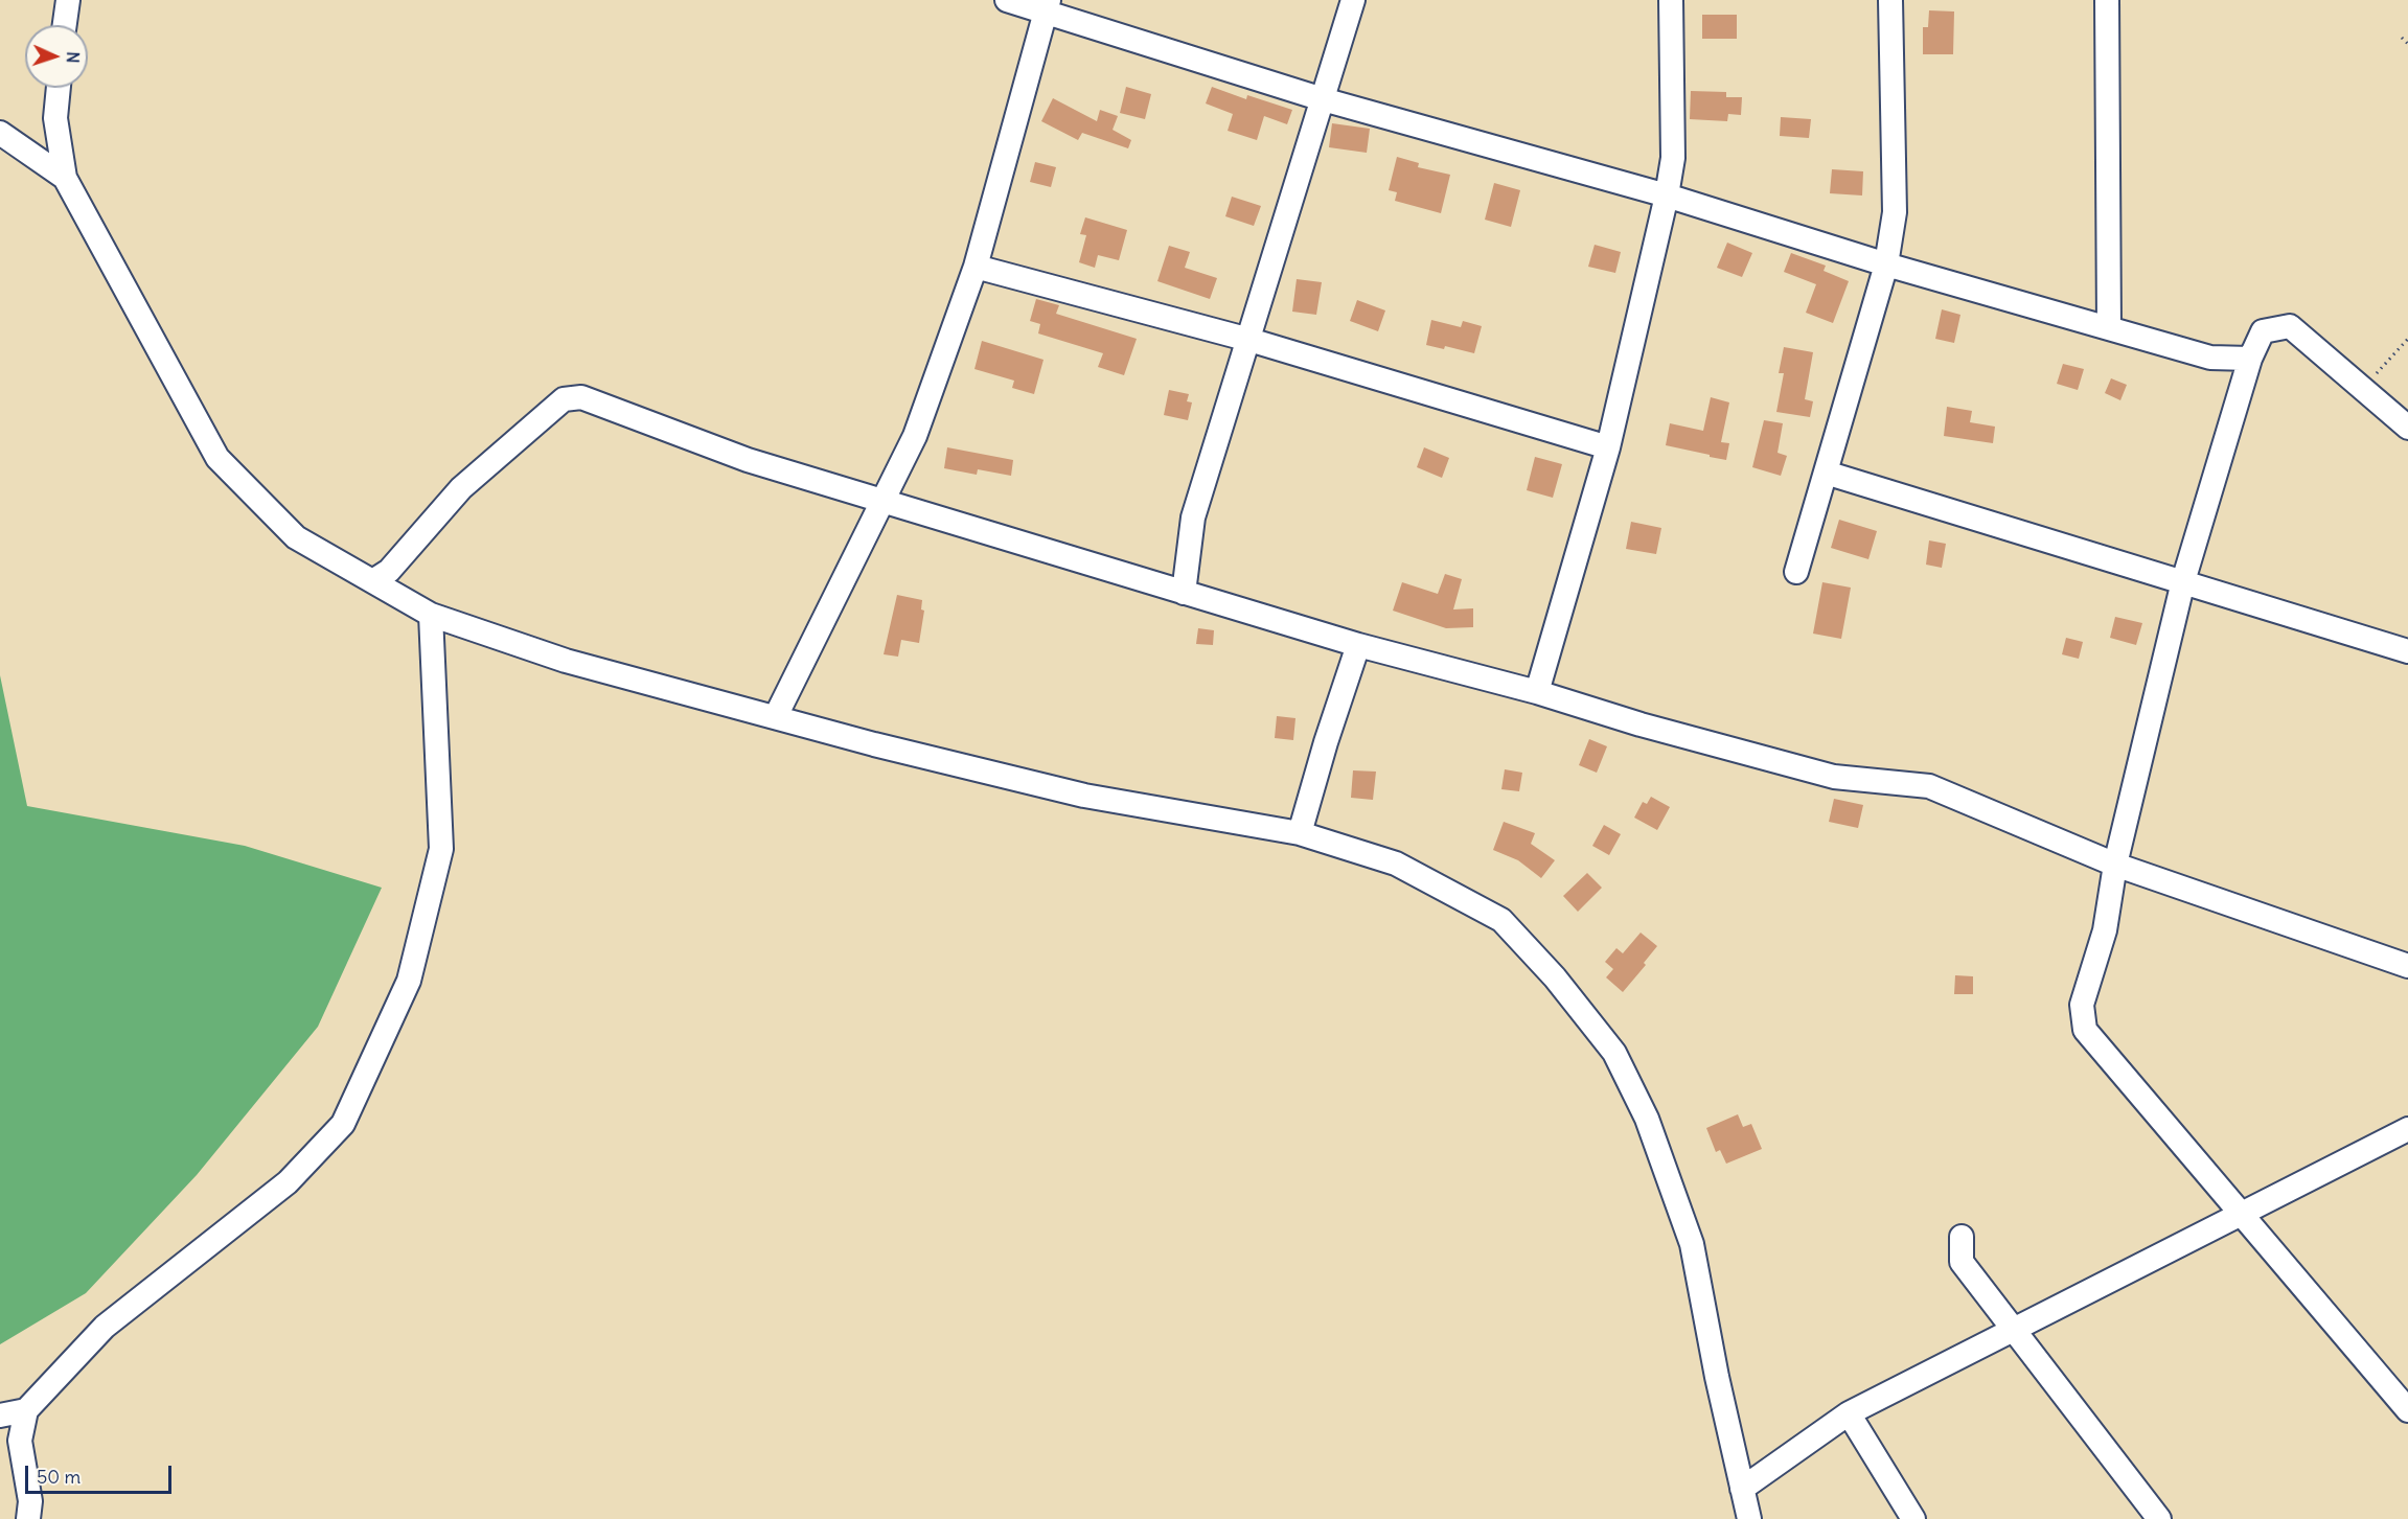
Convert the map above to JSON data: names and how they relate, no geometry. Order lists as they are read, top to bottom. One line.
{"scale_bar":"50 m","north":"right"}
